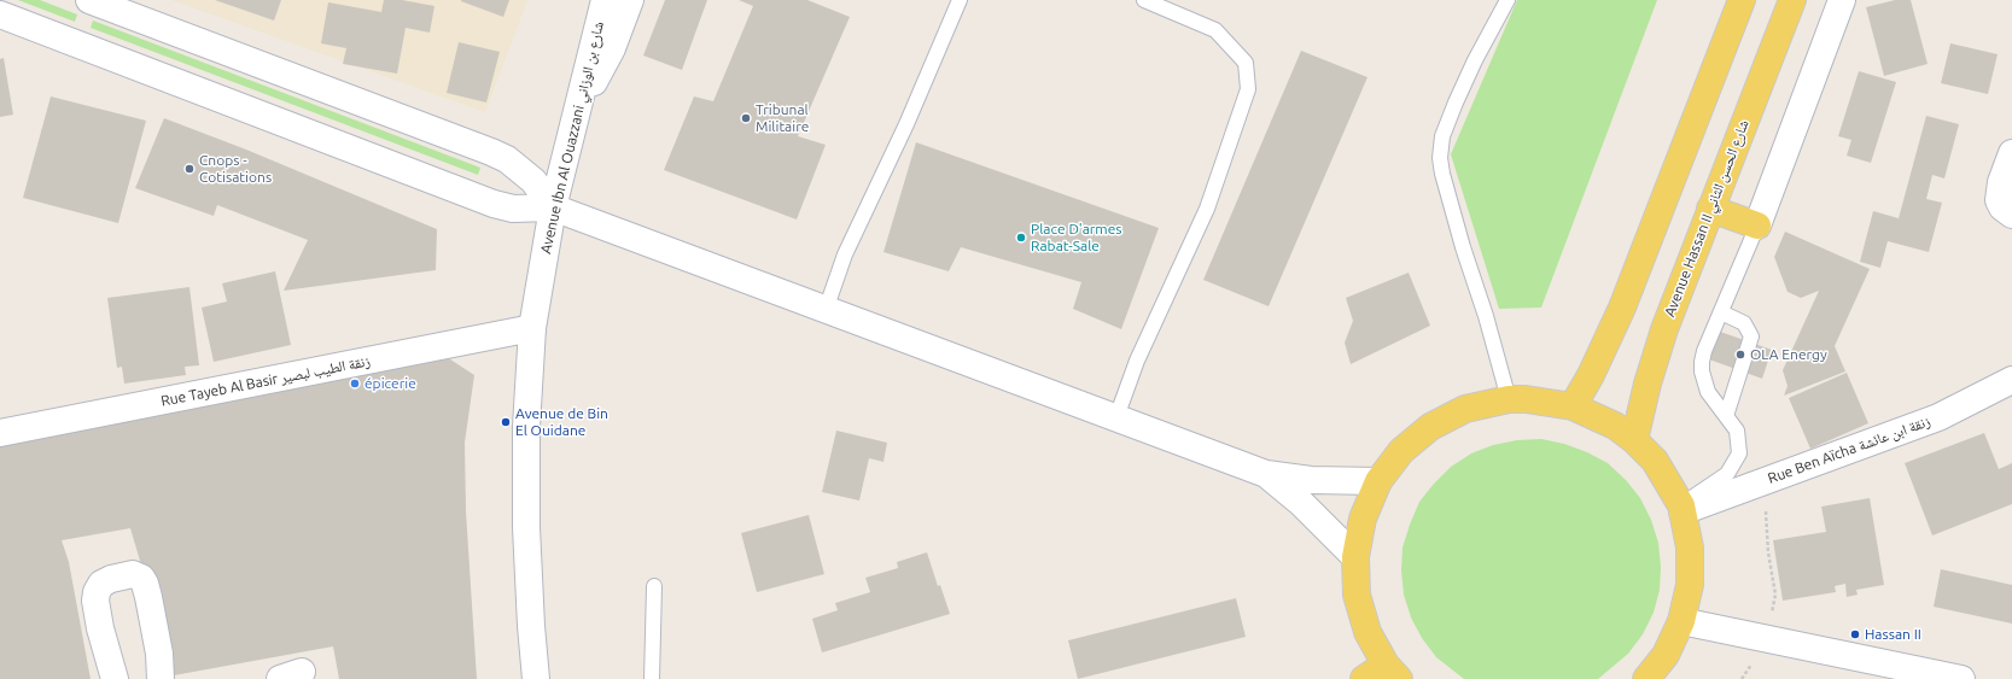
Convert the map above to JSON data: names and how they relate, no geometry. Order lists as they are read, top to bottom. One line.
{"streets":{"main road":["Avenue Ibn Al Ouazzani شارع بن الوزاني","Avenue Hassan II شارع الحسن الثاني","Rue Tayeb Al Basir زنقة الطيب لبصير","Rue Ben Aïcha زنقة ابن عائشة"]},"crossings":[["Avenue Ibn Al Ouazzani شارع بن الوزاني","Rue Tayeb Al Basir زنقة الطيب لبصير"]],"places":["Tribunal Militaire","Cnops - Cotisations","Place D'armes Rabat-Sale","OLA Energy","épicerie","Avenue de Bin El Ouidane","Hassan II"]}
